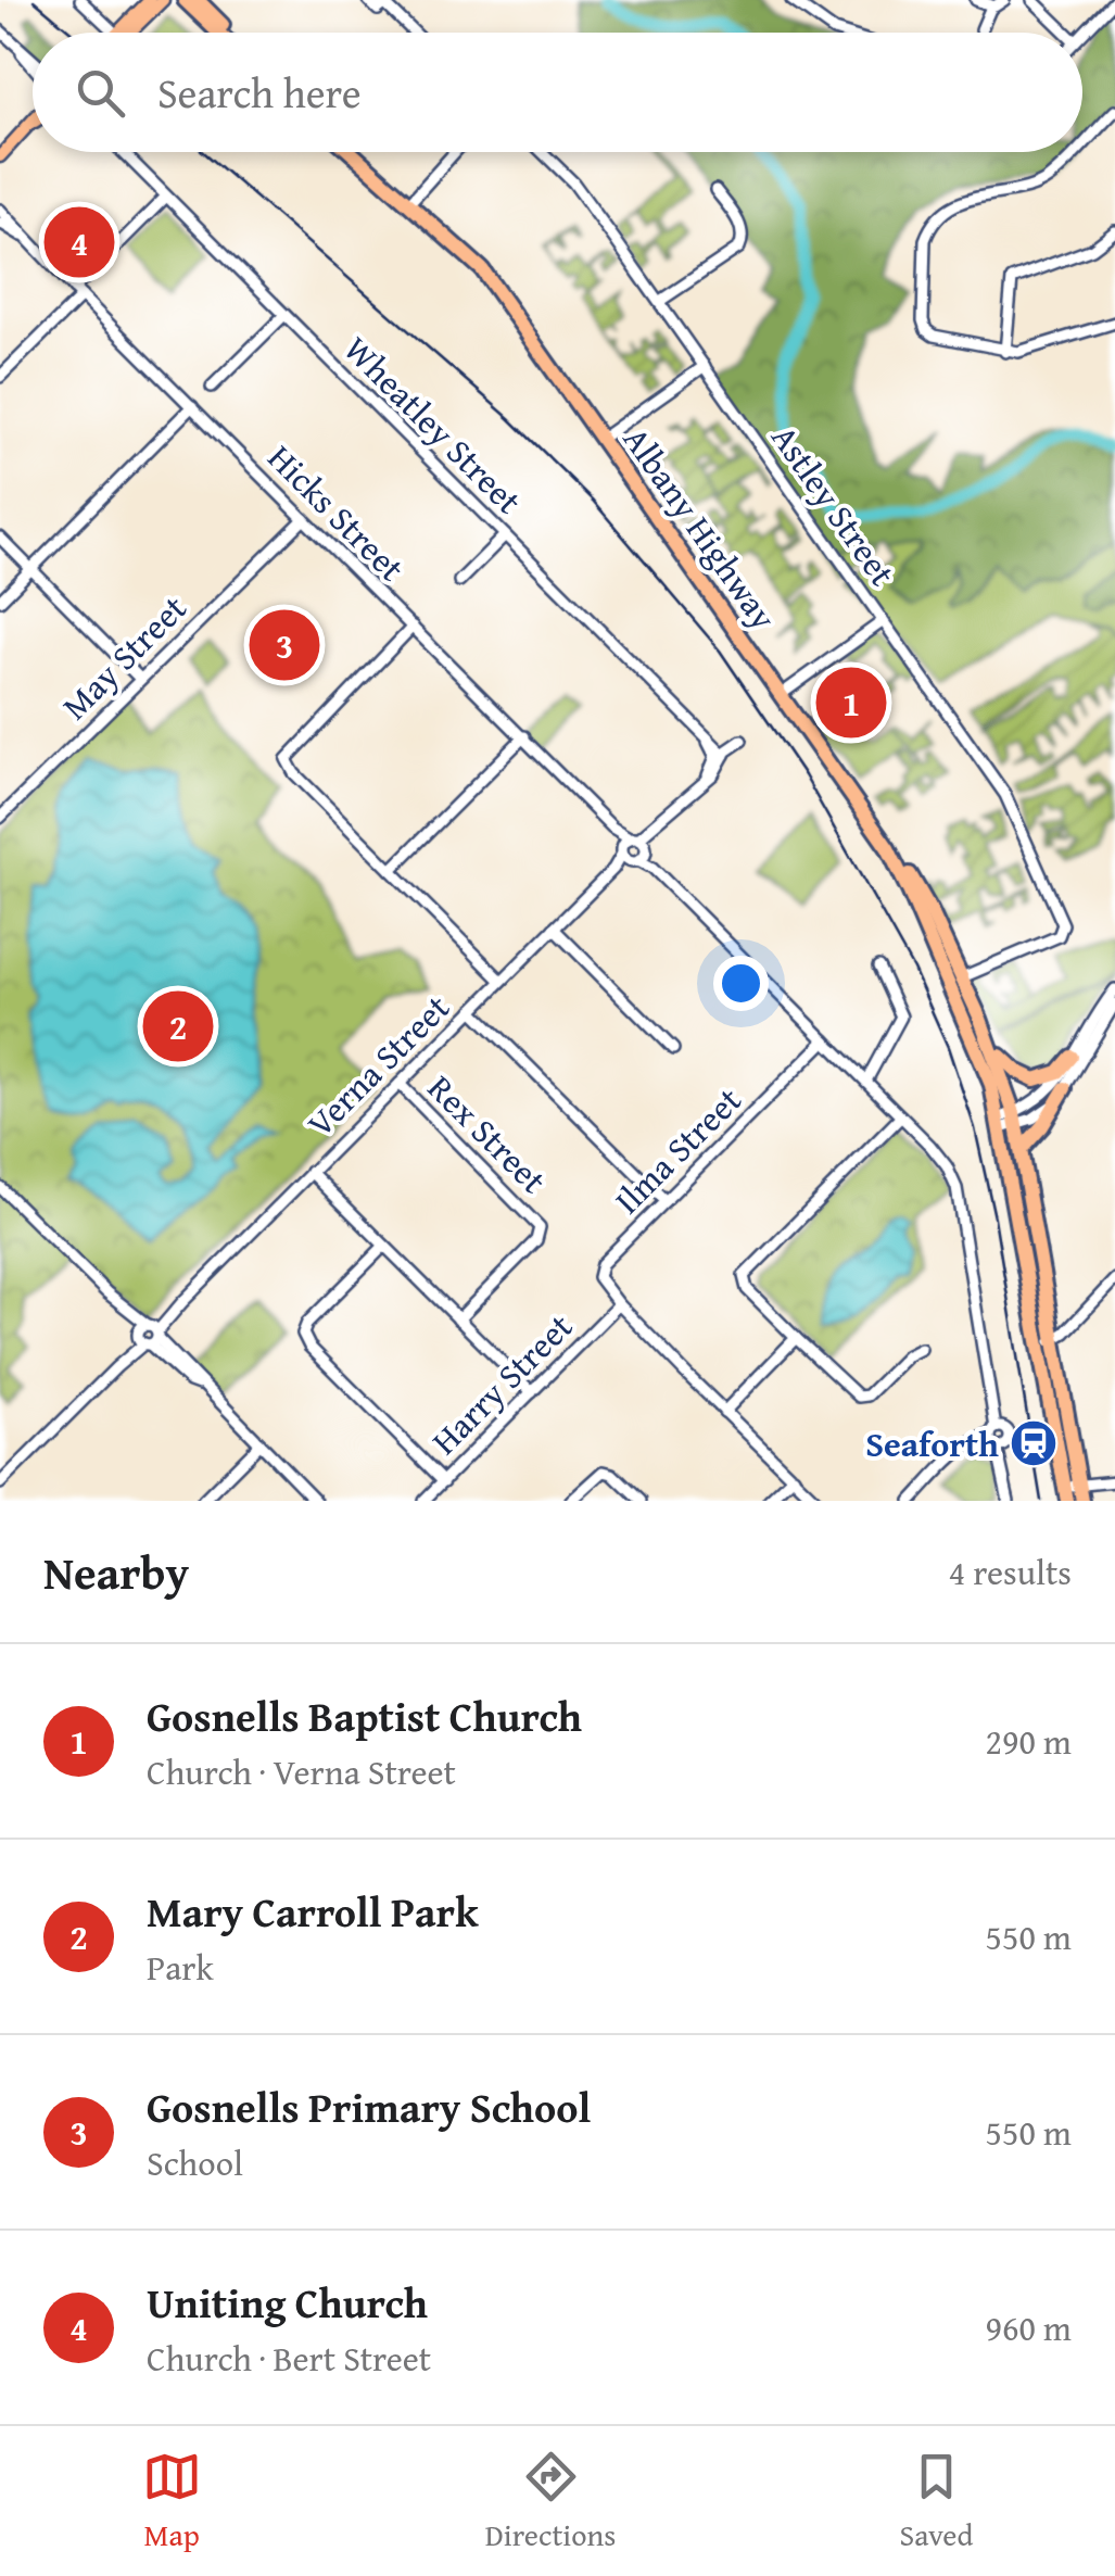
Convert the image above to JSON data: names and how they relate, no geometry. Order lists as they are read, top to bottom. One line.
{"streets":{"highway":["Albany Highway"],"street":["Wheatley Street","Astley Street","Hicks Street","May Street","Verna Street","Rex Street","Ilma Street","Harry Street"]},"crossings":[["Wheatley Street","Verna Street"],["Astley Street","Albany Highway"],["Hicks Street","May Street"],["Hicks Street","Verna Street"],["Verna Street","Rex Street"],["Ilma Street","Harry Street"]],"places":{"station":["Seaforth"]},"page":{"search":"Search here","pins":["4","3","1","2"],"heading":["Nearby","4 results"],"list":[{"mark":"1","name":"Gosnells Baptist Church","note":"Church · Verna Street","value":"290 m"},{"mark":"2","name":"Mary Carroll Park","note":"Park","value":"550 m"},{"mark":"3","name":"Gosnells Primary School","note":"School","value":"550 m"},{"mark":"4","name":"Uniting Church","note":"Church · Bert Street","value":"960 m"}],"nav":["Map","Directions","Saved"]}}
